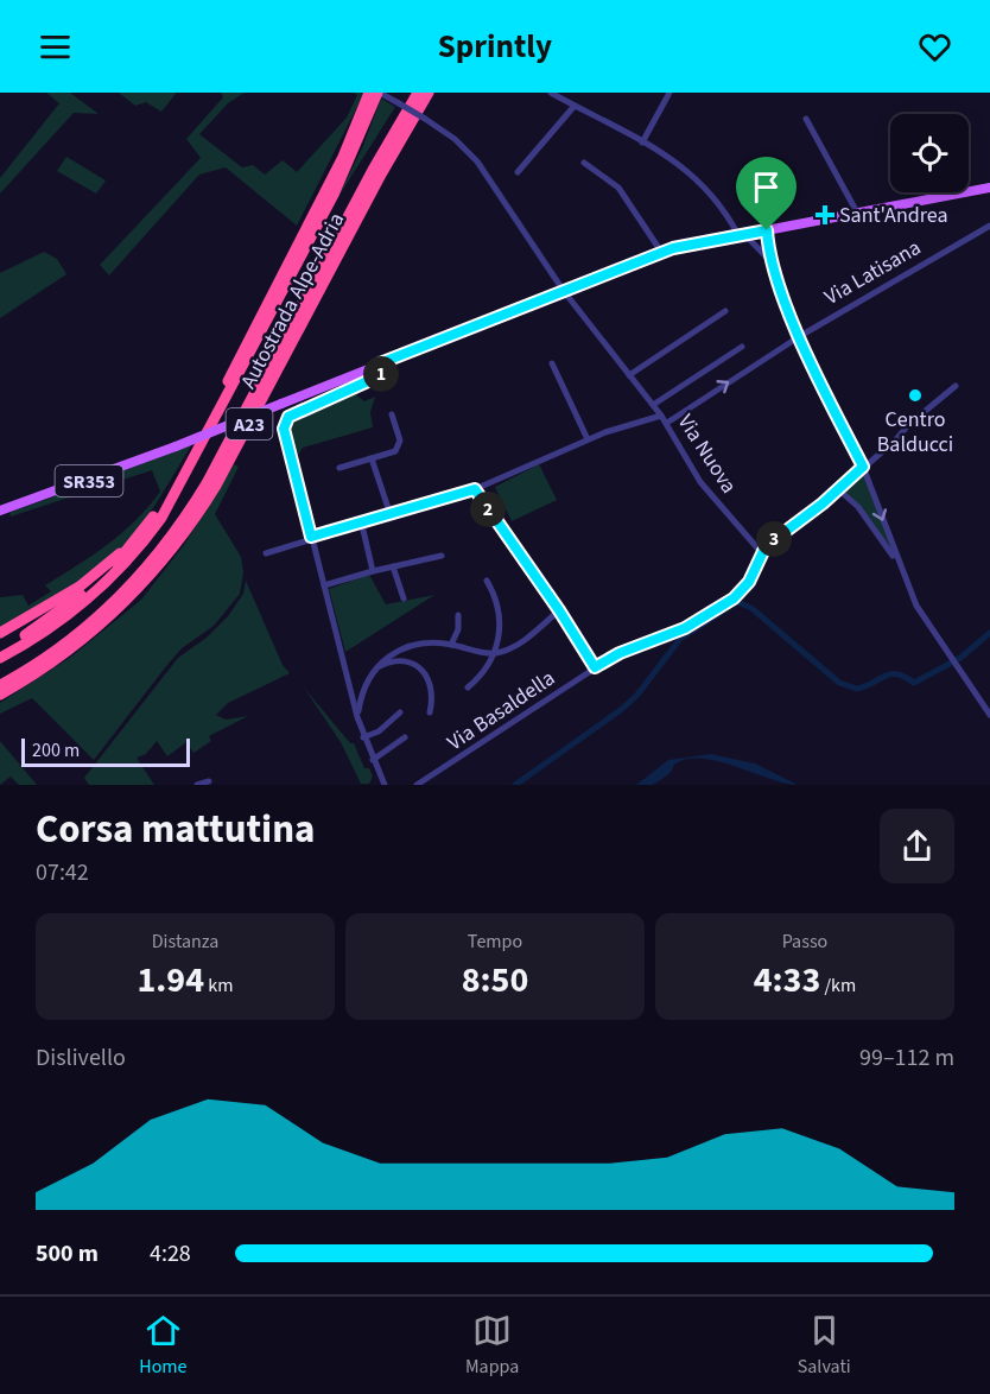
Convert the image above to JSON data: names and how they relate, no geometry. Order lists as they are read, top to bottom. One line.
{"streets":{"highway":["Autostrada Alpe-Adria","A23"],"main road":["SR353"],"street":["Via Latisana","Via Nuova","Via Basaldella"]},"crossings":[["Via Latisana","Via Nuova"],["A23","Via Nuova"],["Via Nuova","SR353"],["Via Nuova","Via Basaldella"]],"one_way":["Via Latisana"],"places":{"health":["Sant'Andrea"],"other":["Centro Balducci"]},"scale_bar":"200 m","page":{"header":"Sprintly","pins":["1","2","3"],"scale":"200 m","heading":["Corsa mattutina","07:42"],"stats":[["Distanza","1.94 km"],["Tempo","8:50"],["Passo","4:33 /km"]],"chart":["Dislivello","99–112 m"],"list":[{"name":"500 m","note":"4:28"}],"tabs":["Home","Mappa","Salvati"]}}
